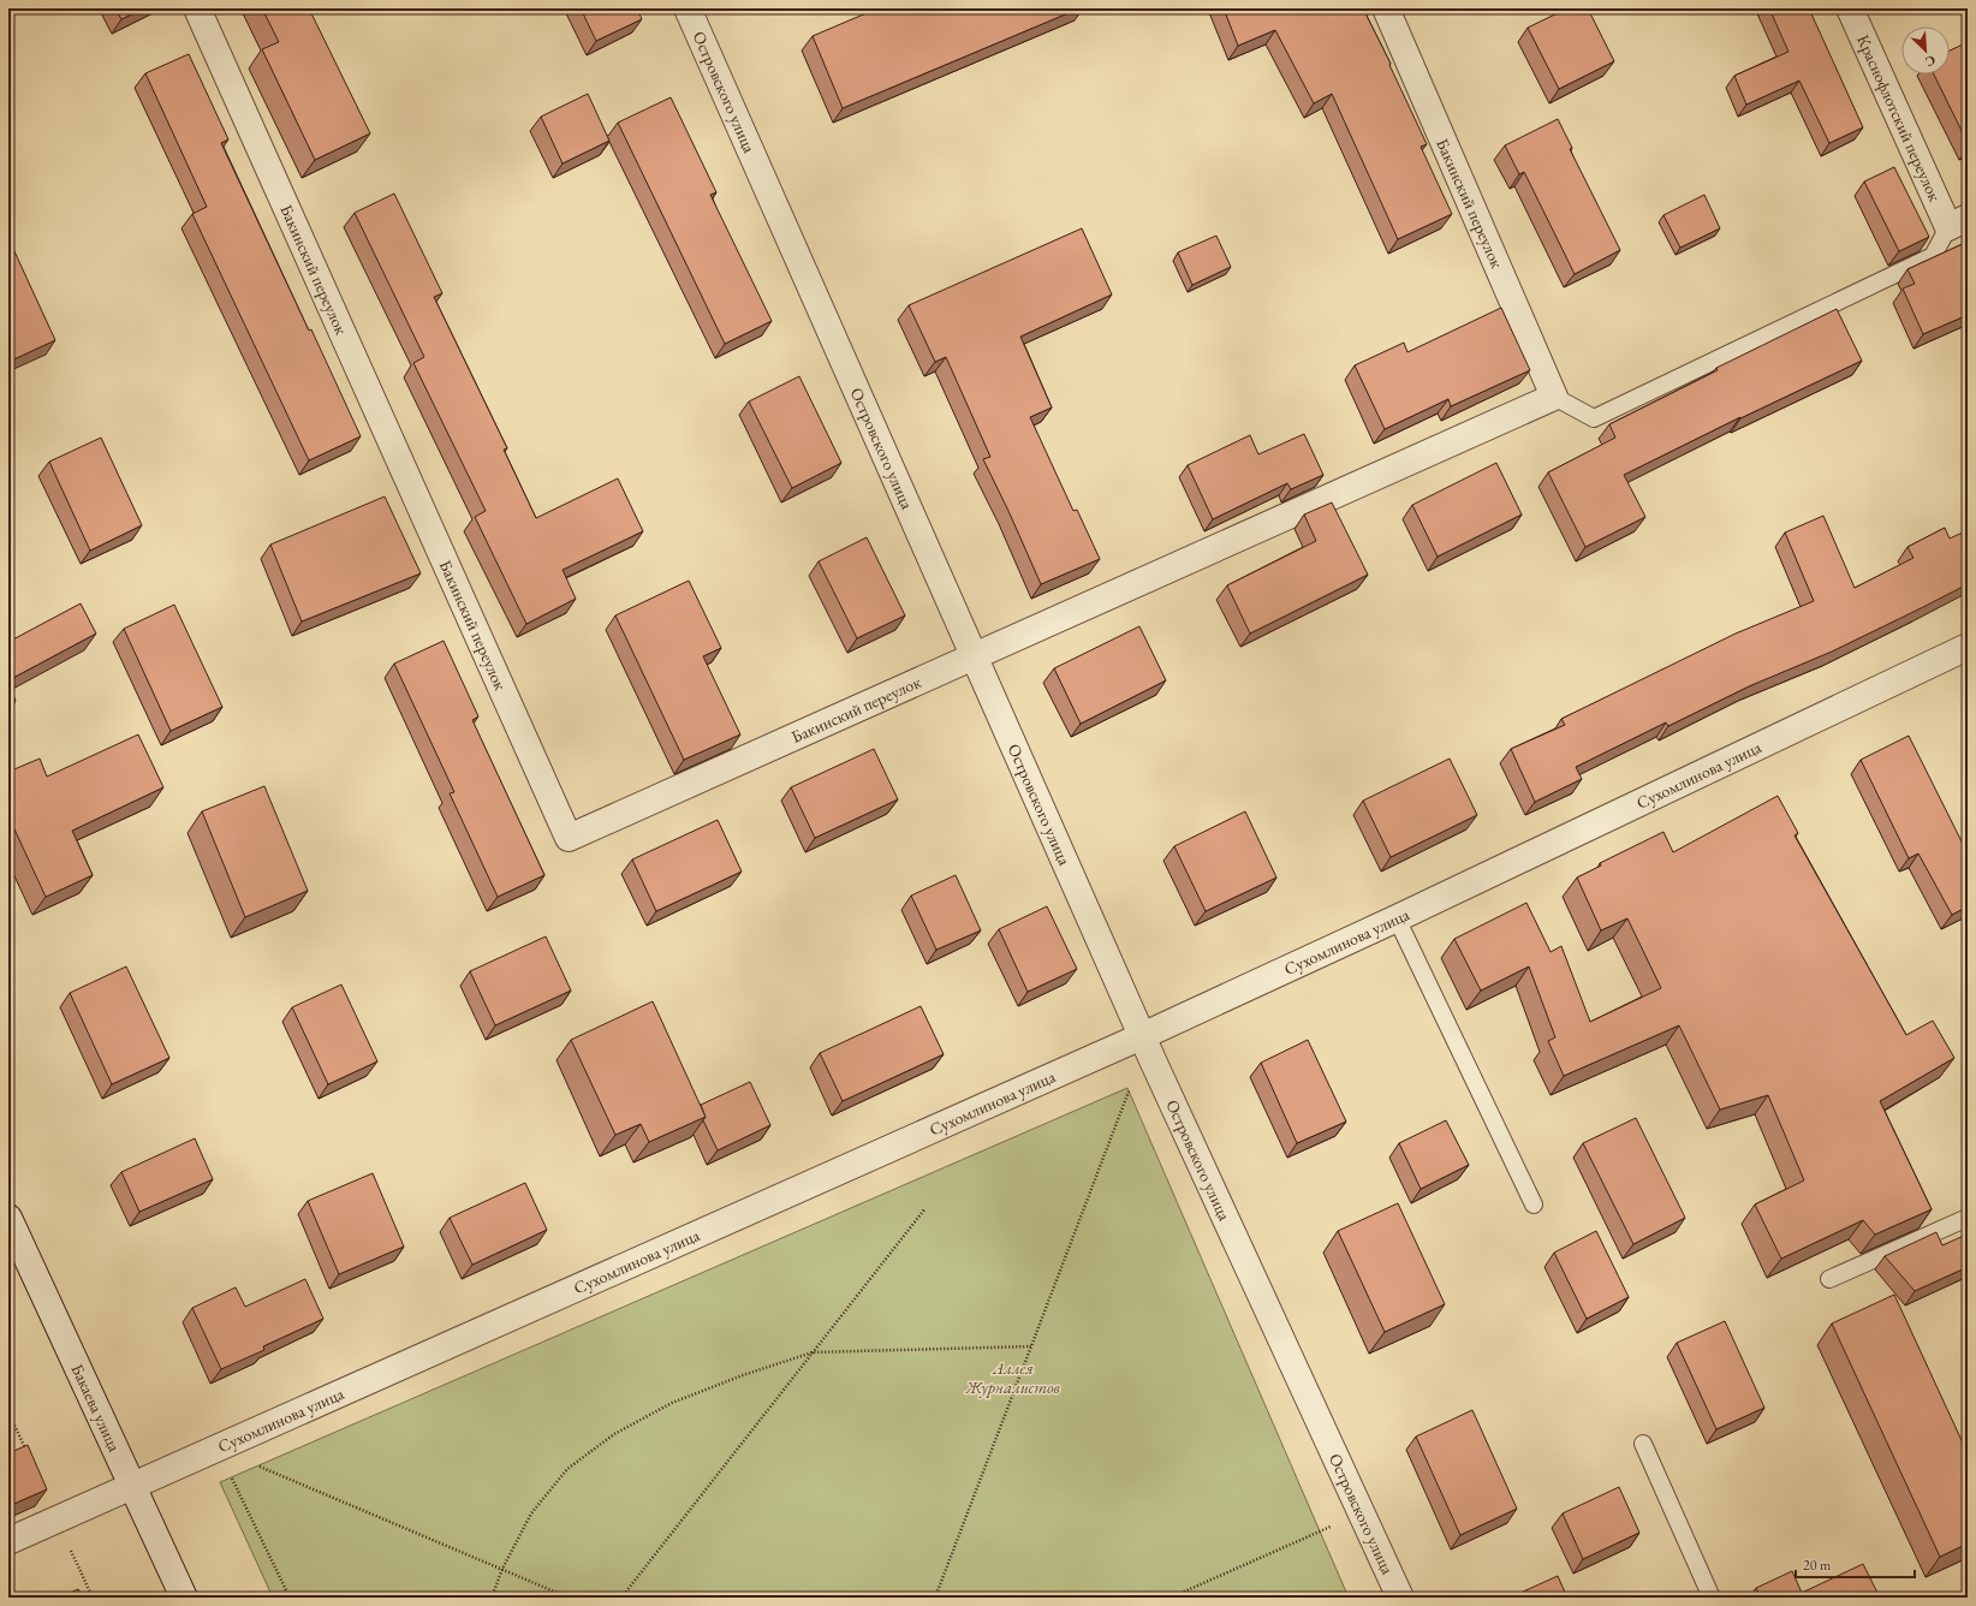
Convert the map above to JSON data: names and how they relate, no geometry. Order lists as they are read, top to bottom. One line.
{"streets":{"street":["Островского улица","Краснофлотский переулок","Бакинский переулок","Сухомлинова улица","Бакаева улица"]},"crossings":[["Островского улица","Бакинский переулок"],["Островского улица","Сухомлинова улица"],["Сухомлинова улица","Бакаева улица"]],"parks":["Аллея Журналистов"],"scale_bar":"20 m","north":"bottom right"}
